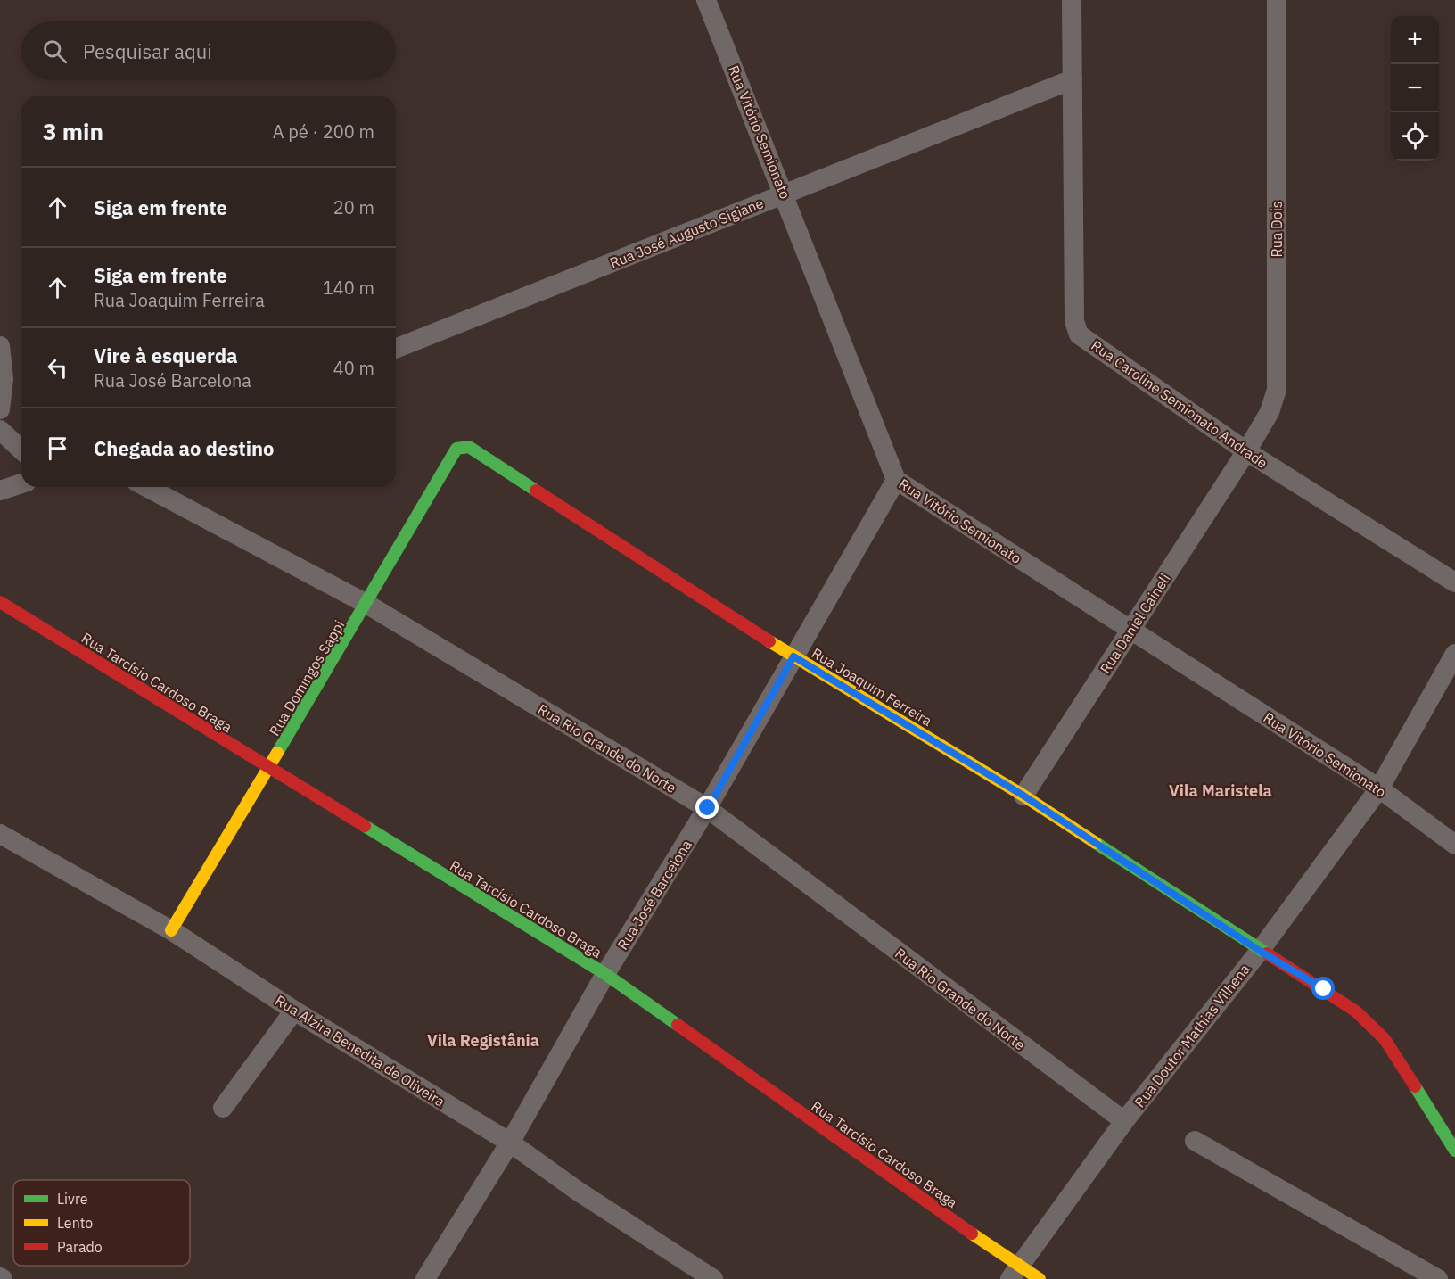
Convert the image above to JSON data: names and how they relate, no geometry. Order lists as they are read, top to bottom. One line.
{"streets":{"street":["Rua Vitório Semionato","Rua Dois","Rua José Augusto Sigiane","Rua Caroline Semionato Andrade","Rua Daniel Caineli","Rua Domingos Sappi","Rua Tarcísio Cardoso Braga","Rua Joaquim Ferreira","Rua Rio Grande do Norte","Rua José Barcelona","Rua Doutor Mathias Vilhena","Rua Alzira Benedita de Oliveira"]},"crossings":[["Rua Vitório Semionato","Rua José Augusto Sigiane"],["Rua Vitório Semionato","Rua Daniel Caineli"],["Rua Vitório Semionato","Rua José Barcelona"],["Rua Vitório Semionato","Rua Doutor Mathias Vilhena"],["Rua Dois","Rua Caroline Semionato Andrade"],["Rua Dois","Rua Daniel Caineli"],["Rua José Augusto Sigiane","Rua Caroline Semionato Andrade"],["Rua Caroline Semionato Andrade","Rua Daniel Caineli"],["Rua Daniel Caineli","Rua Joaquim Ferreira"],["Rua Domingos Sappi","Rua Tarcísio Cardoso Braga"],["Rua Domingos Sappi","Rua Joaquim Ferreira"],["Rua Domingos Sappi","Rua Rio Grande do Norte"],["Rua Domingos Sappi","Rua Alzira Benedita de Oliveira"],["Rua Tarcísio Cardoso Braga","Rua José Barcelona"],["Rua Tarcísio Cardoso Braga","Rua Doutor Mathias Vilhena"],["Rua Joaquim Ferreira","Rua José Barcelona"],["Rua Joaquim Ferreira","Rua Doutor Mathias Vilhena"],["Rua Rio Grande do Norte","Rua José Barcelona"],["Rua Rio Grande do Norte","Rua Doutor Mathias Vilhena"],["Rua José Barcelona","Rua Alzira Benedita de Oliveira"]],"districts":["Vila Maristela","Vila Registânia"],"legend":["Livre","Lento","Parado"],"page":{"map_buttons":["+","−"],"search":"Pesquisar aqui","heading":["3 min","A pé · 200 m"],"list":[["Siga em frente","20 m"],["Siga em frente","Rua Joaquim Ferreira","140 m"],["Vire à esquerda","Rua José Barcelona","40 m"],"Chegada ao destino"]}}
